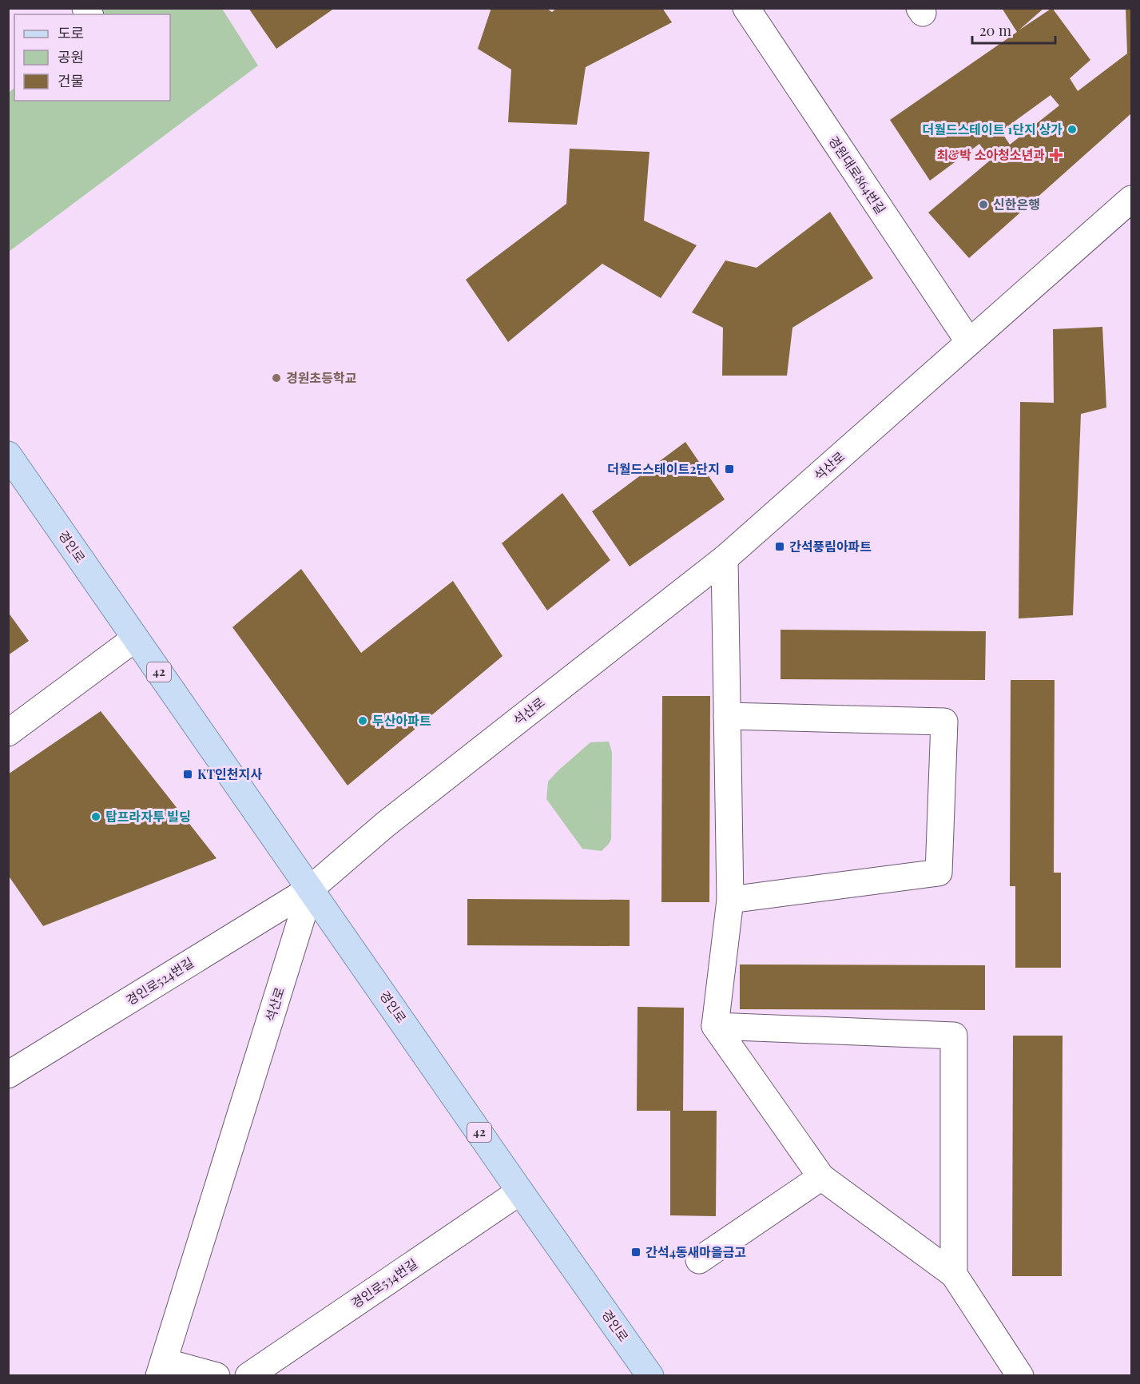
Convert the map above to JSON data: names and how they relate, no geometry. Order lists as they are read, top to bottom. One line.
{"streets":{"main road":["경인로","42"],"street":["경원대로864번길","석산로","경인로524번길","경인로534번길"]},"crossings":[["경원대로864번길","석산로"],["석산로","경인로"],["석산로","경인로524번길"],["경인로","경인로524번길"],["경인로","경인로534번길"]],"places":{"other":["더월드스테이트 1단지 상가","신한은행","경원초등학교","두산아파트","탑프라자투 빌딩"],"health":["최&박 소아청소년과"],"transit":["더월드스테이트2단지","간석풍림아파트","KT인천지사","간석4동새마을금고"]},"legend":["도로","공원","건물"],"scale_bar":"20 m"}
